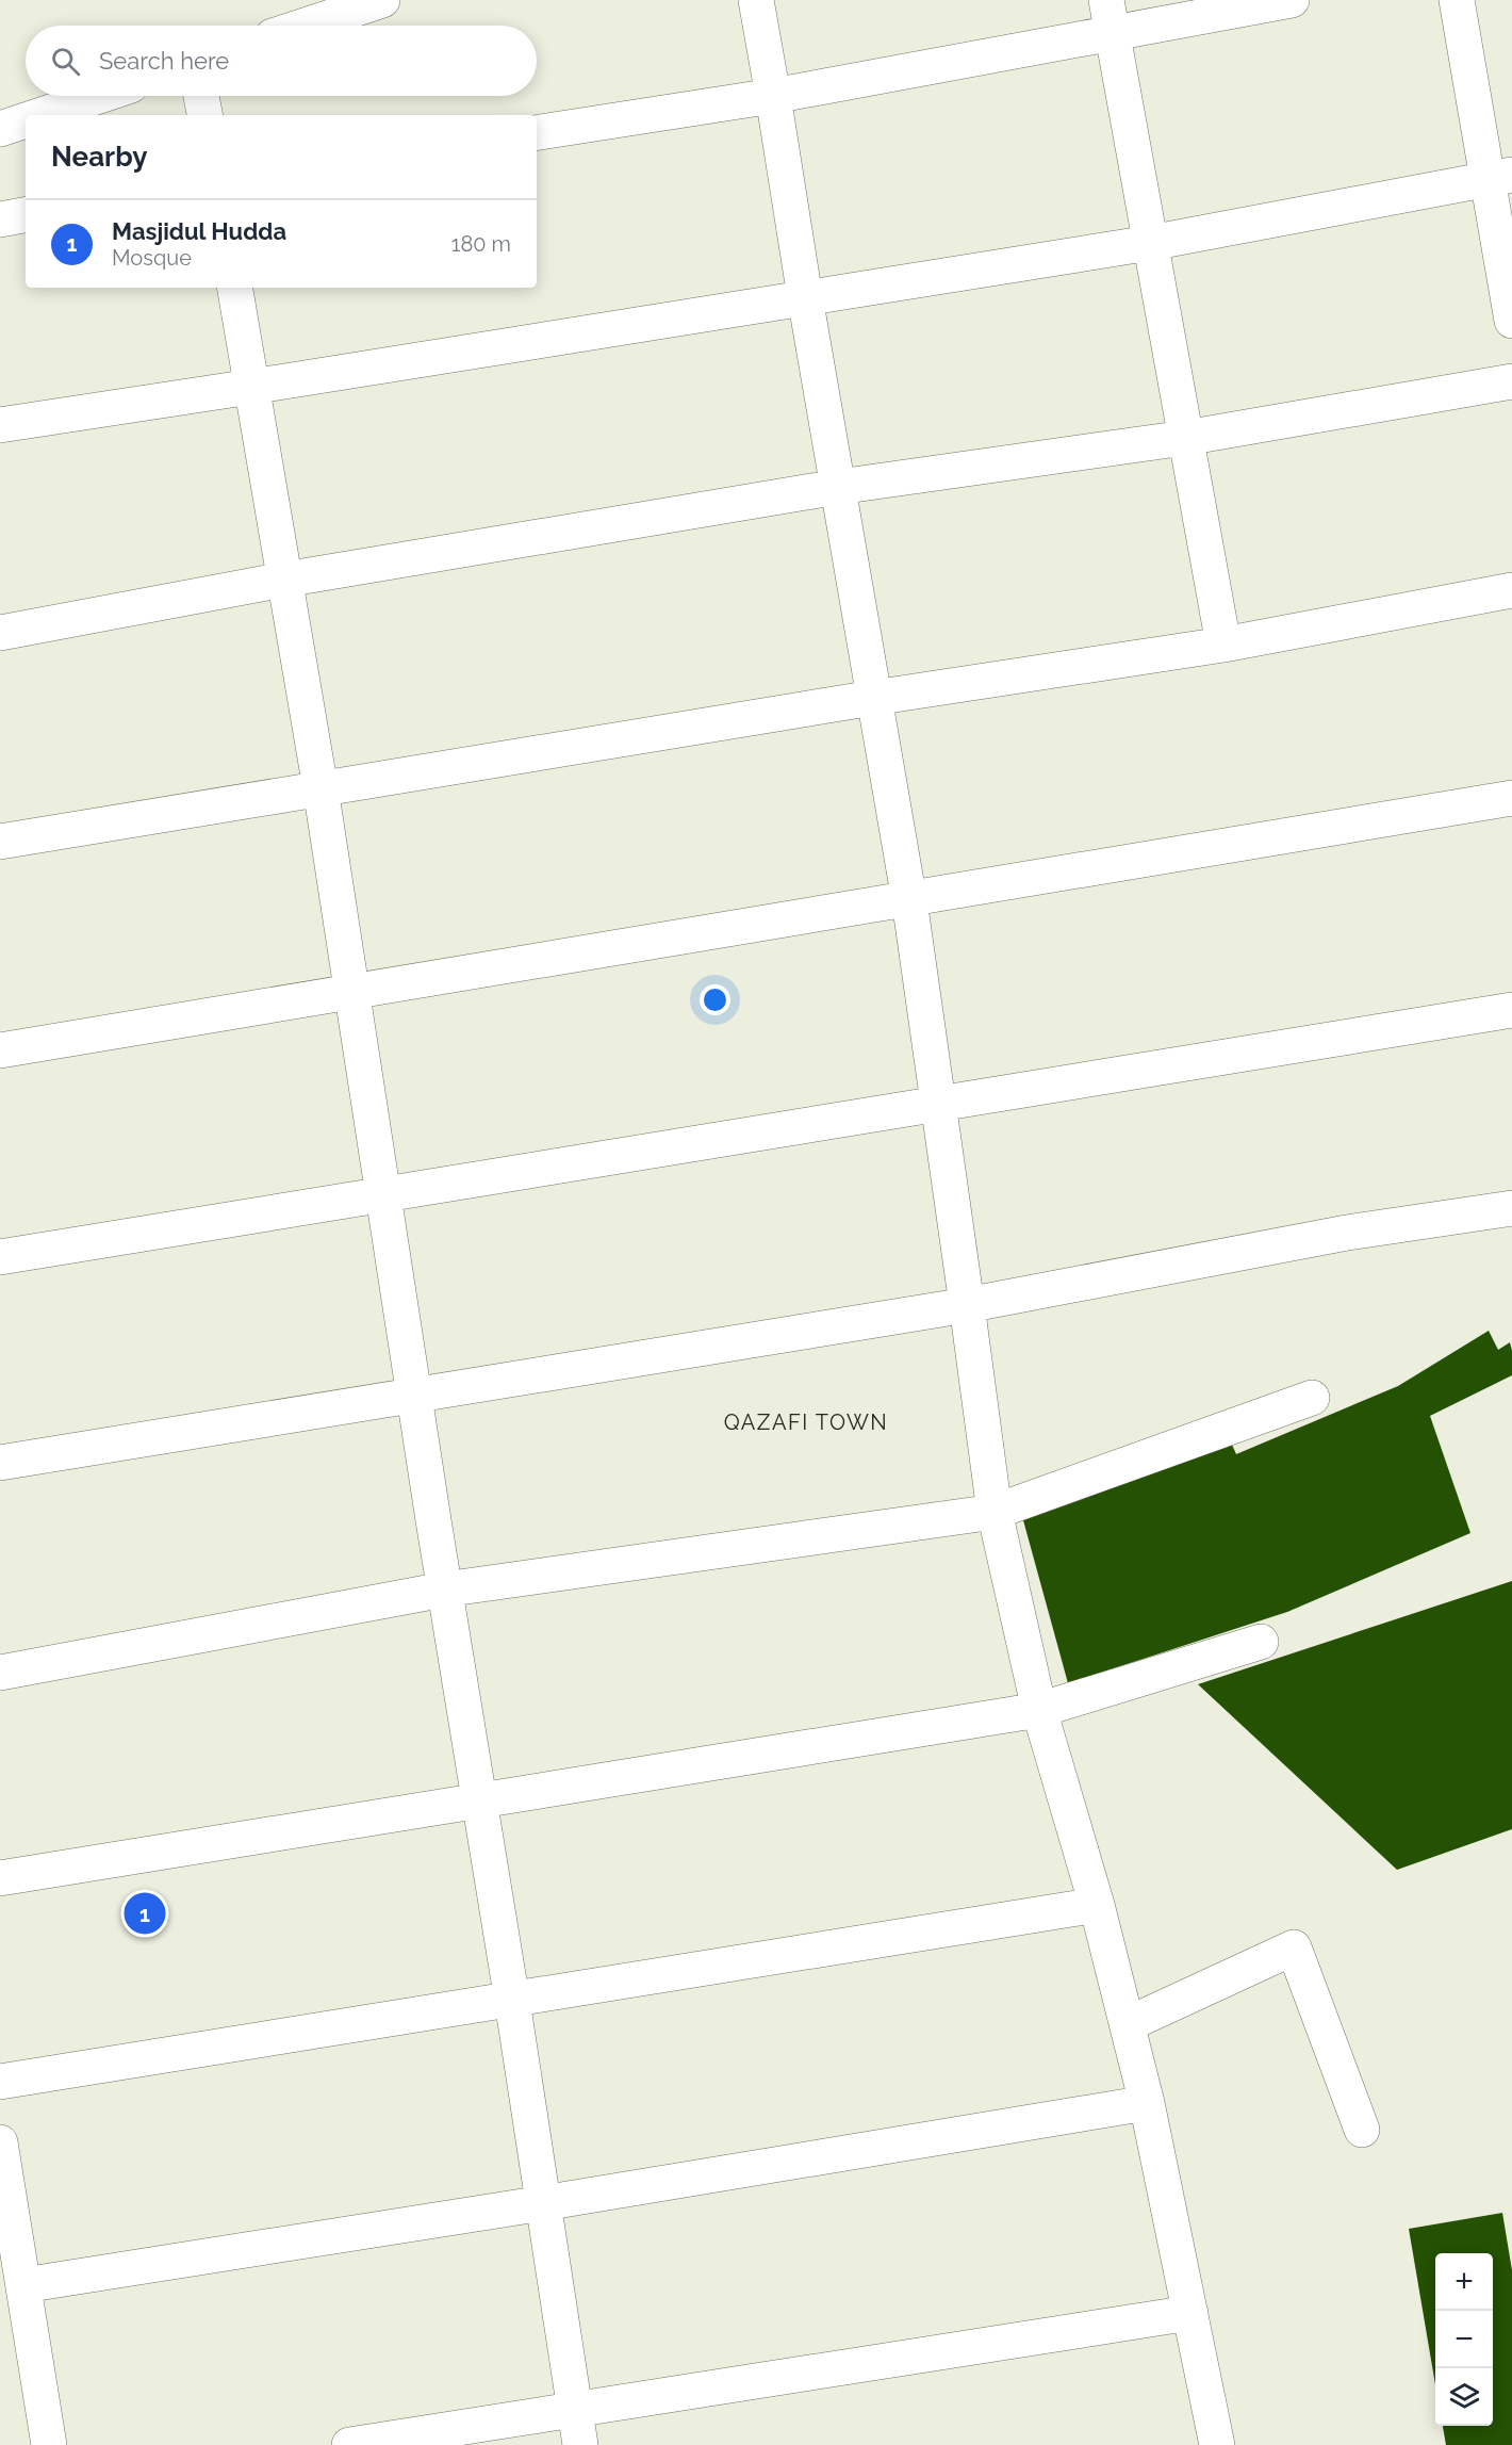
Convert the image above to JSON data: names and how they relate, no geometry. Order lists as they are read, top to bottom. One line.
{"districts":["QAZAFI TOWN"],"page":{"search":"Search here","heading":"Nearby","list":[{"mark":"1","name":"Masjidul Hudda","note":"Mosque","value":"180 m"}],"pins":"1","map_buttons":["+","−"]}}
